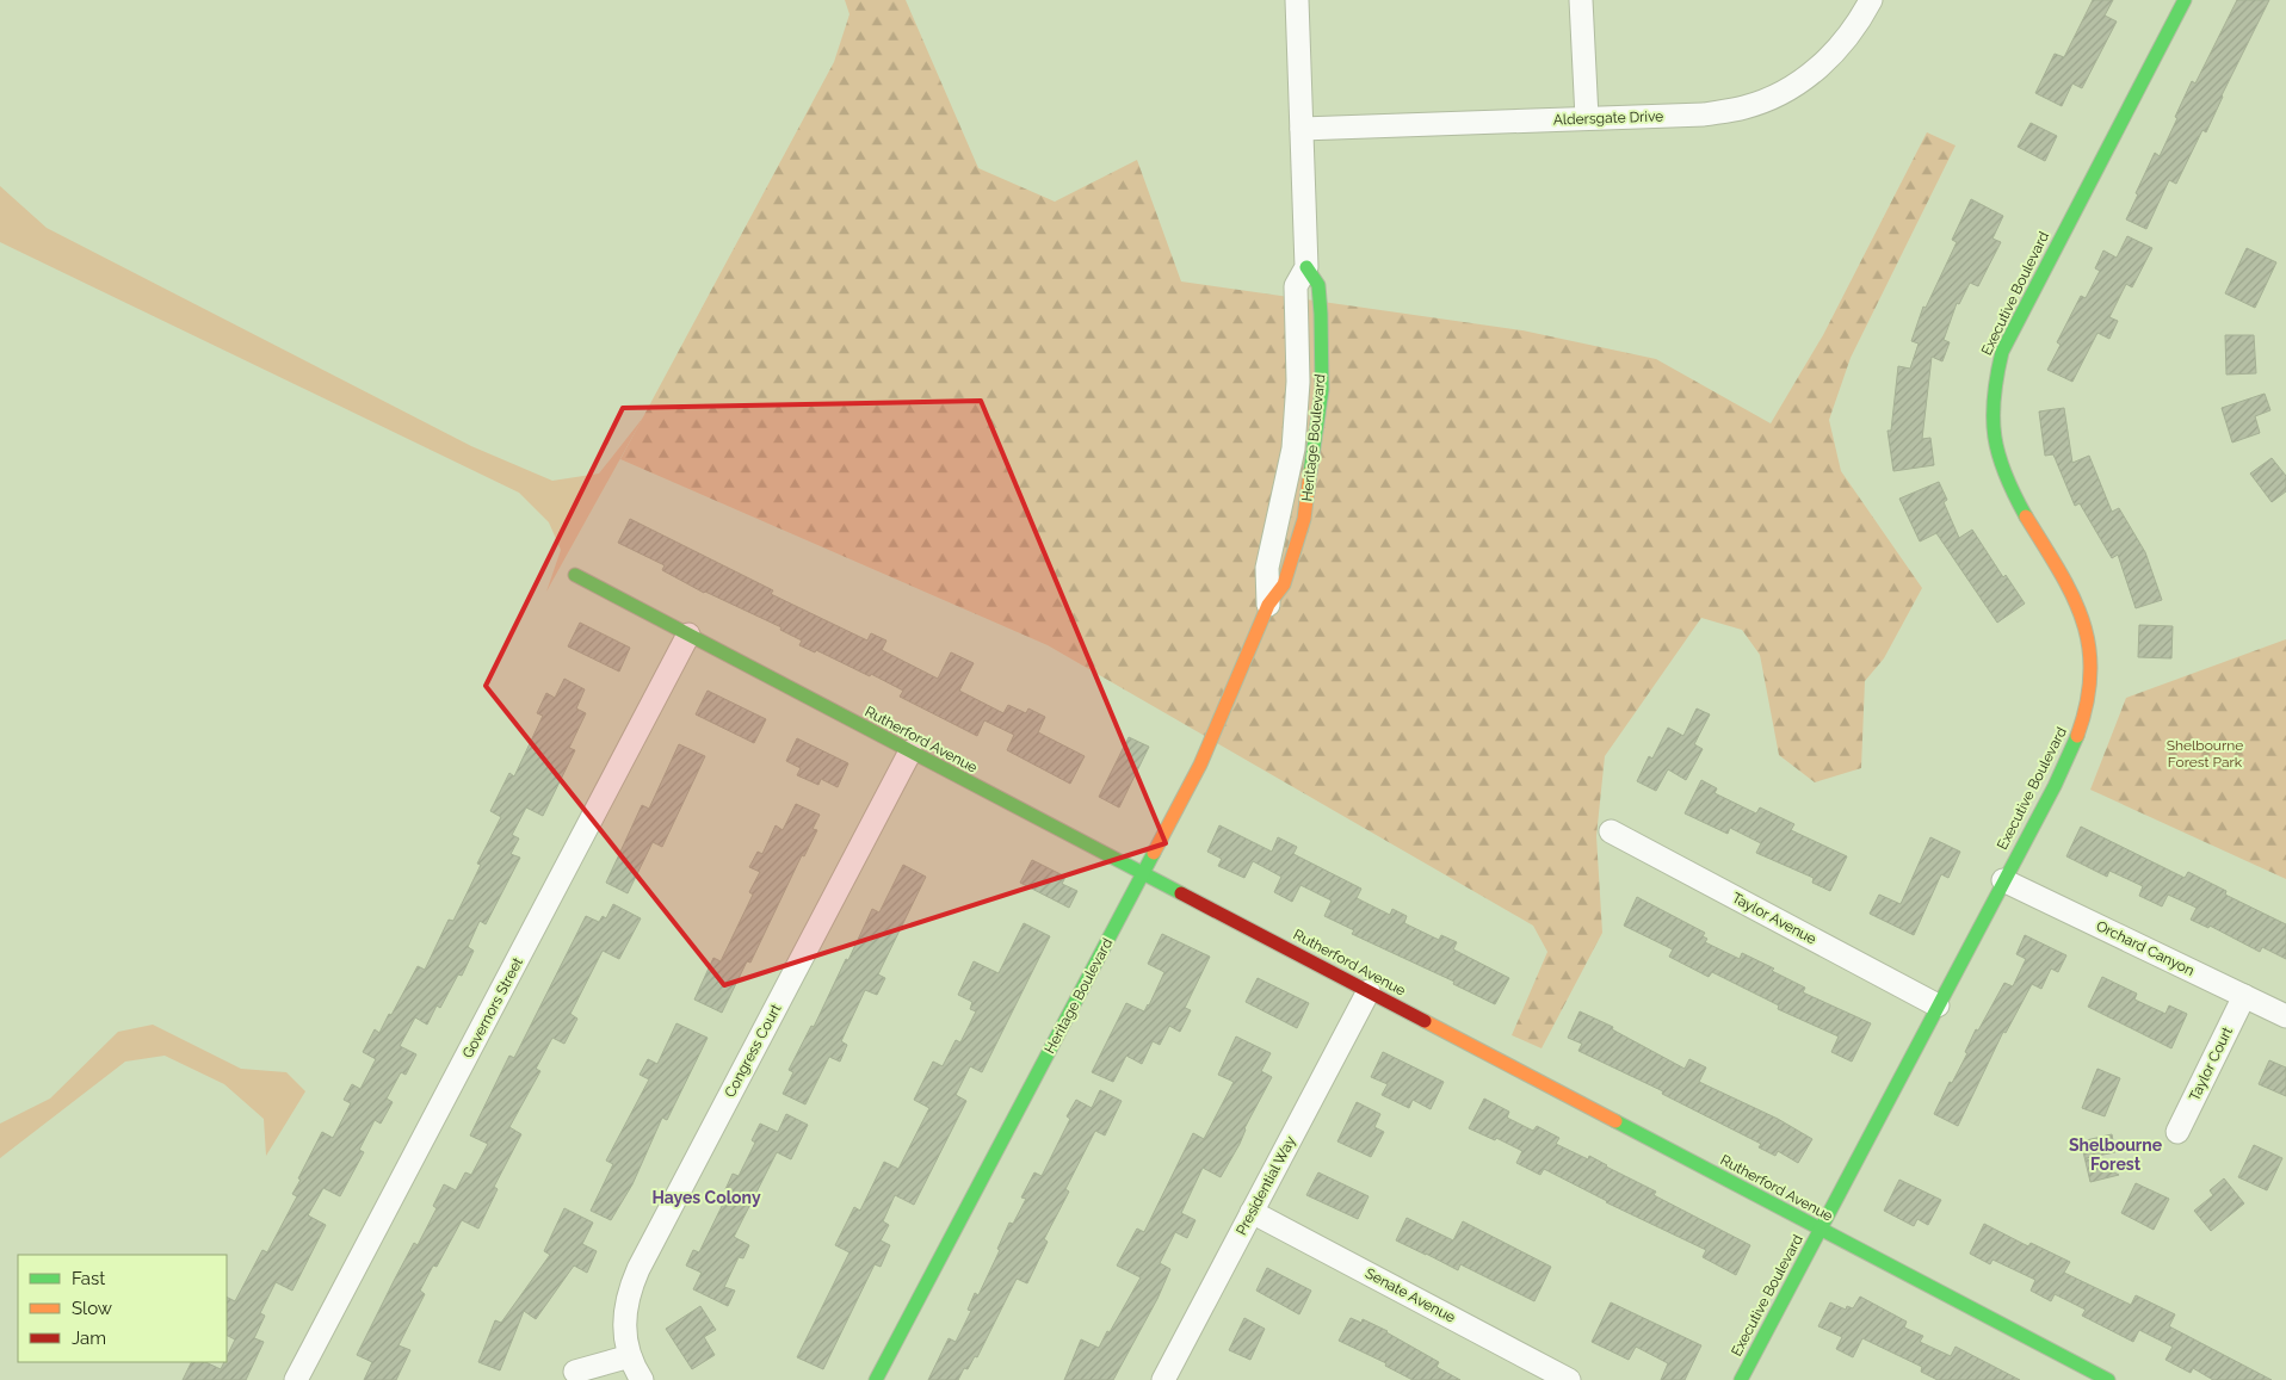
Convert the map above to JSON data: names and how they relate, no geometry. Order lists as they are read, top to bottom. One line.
{"streets":{"street":["Aldersgate Drive","Executive Boulevard","Heritage Boulevard","Rutherford Avenue","Taylor Avenue","Orchard Canyon","Governors Street","Congress Court","Taylor Court","Presidential Way","Senate Avenue"]},"crossings":[["Aldersgate Drive","Heritage Boulevard"],["Executive Boulevard","Rutherford Avenue"],["Executive Boulevard","Taylor Avenue"],["Executive Boulevard","Orchard Canyon"],["Heritage Boulevard","Rutherford Avenue"],["Rutherford Avenue","Governors Street"],["Rutherford Avenue","Congress Court"],["Rutherford Avenue","Presidential Way"],["Orchard Canyon","Taylor Court"],["Presidential Way","Senate Avenue"]],"districts":["Shelbourne Forest","Hayes Colony"],"parks":["Shelbourne Forest Park"],"legend":["Fast","Slow","Jam"]}
